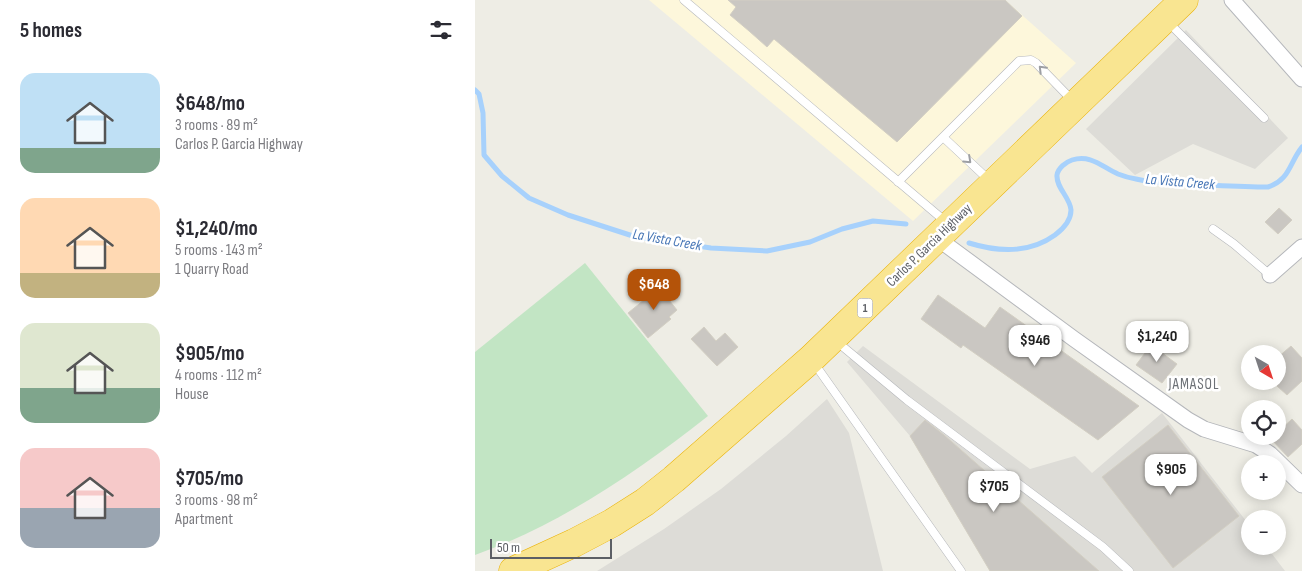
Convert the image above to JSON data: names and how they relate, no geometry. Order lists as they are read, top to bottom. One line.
{"streets":{"highway":["Carlos P. Garcia Highway","1"]},"districts":["JAMASOL"],"water":["La Vista Creek"],"scale_bar":"50 m","north":"bottom right","page":{"heading":"5 homes","list":[{"name":"$648/mo","note":"3 rooms · 89 m² · Carlos P. Garcia Highway"},{"name":"$1,240/mo","note":"5 rooms · 143 m² · 1 Quarry Road"},{"name":"$905/mo","note":"4 rooms · 112 m² · House"},{"name":"$705/mo","note":"3 rooms · 98 m² · Apartment"}],"price":["$648","$1,240","$946","$905","$705"],"map_buttons":["+","−"],"scale":"50 m"}}
